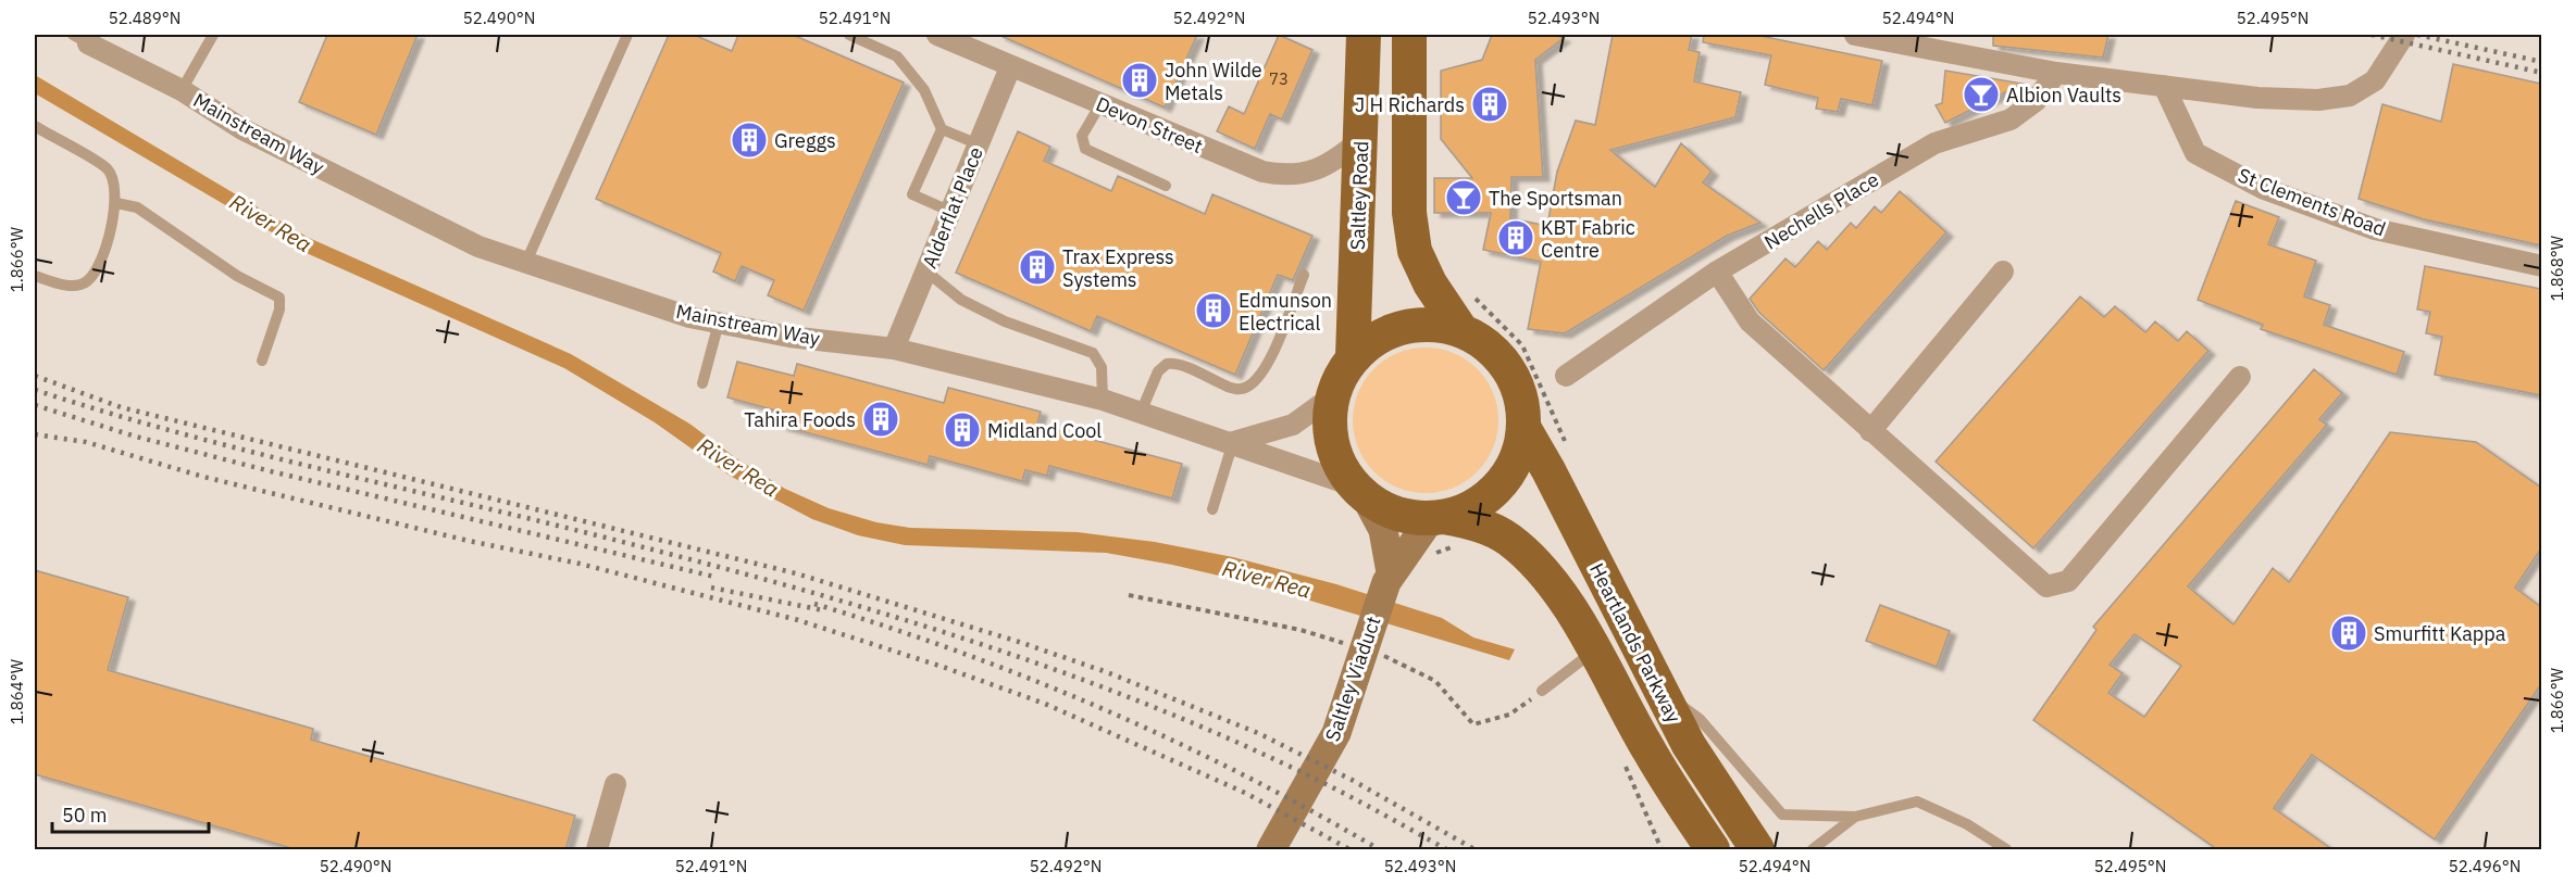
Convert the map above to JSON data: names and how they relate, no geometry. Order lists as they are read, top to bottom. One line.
{"streets":{"main road":["Saltley Road","Heartlands Parkway","Saltley Viaduct"],"street":["Devon Street","Mainstream Way","St Clements Road","Alderflat Place","Nechells Place"]},"crossings":[["Devon Street","Saltley Road"],["Devon Street","Alderflat Place"],["Mainstream Way","Saltley Road"],["Mainstream Way","Alderflat Place"],["Mainstream Way","Heartlands Parkway"],["Mainstream Way","Saltley Viaduct"],["Saltley Road","Heartlands Parkway"],["Saltley Road","Saltley Viaduct"],["Heartlands Parkway","Saltley Viaduct"]],"water":["River Rea"],"places":{"building":["John Wilde Metals","J H Richards","Greggs","KBT Fabric Centre","Trax Express Systems","Edmunson Electrical","Tahira Foods","Midland Cool","Smurfitt Kappa"],"bar":["Albion Vaults","The Sportsman"]},"house_numbers":["73"],"scale_bar":"50 m","coordinates":["52.489°N","52.490°N","52.491°N","52.492°N","52.493°N","52.494°N","52.495°N","1.866°W","1.868°W","1.864°W","52.496°N"]}
